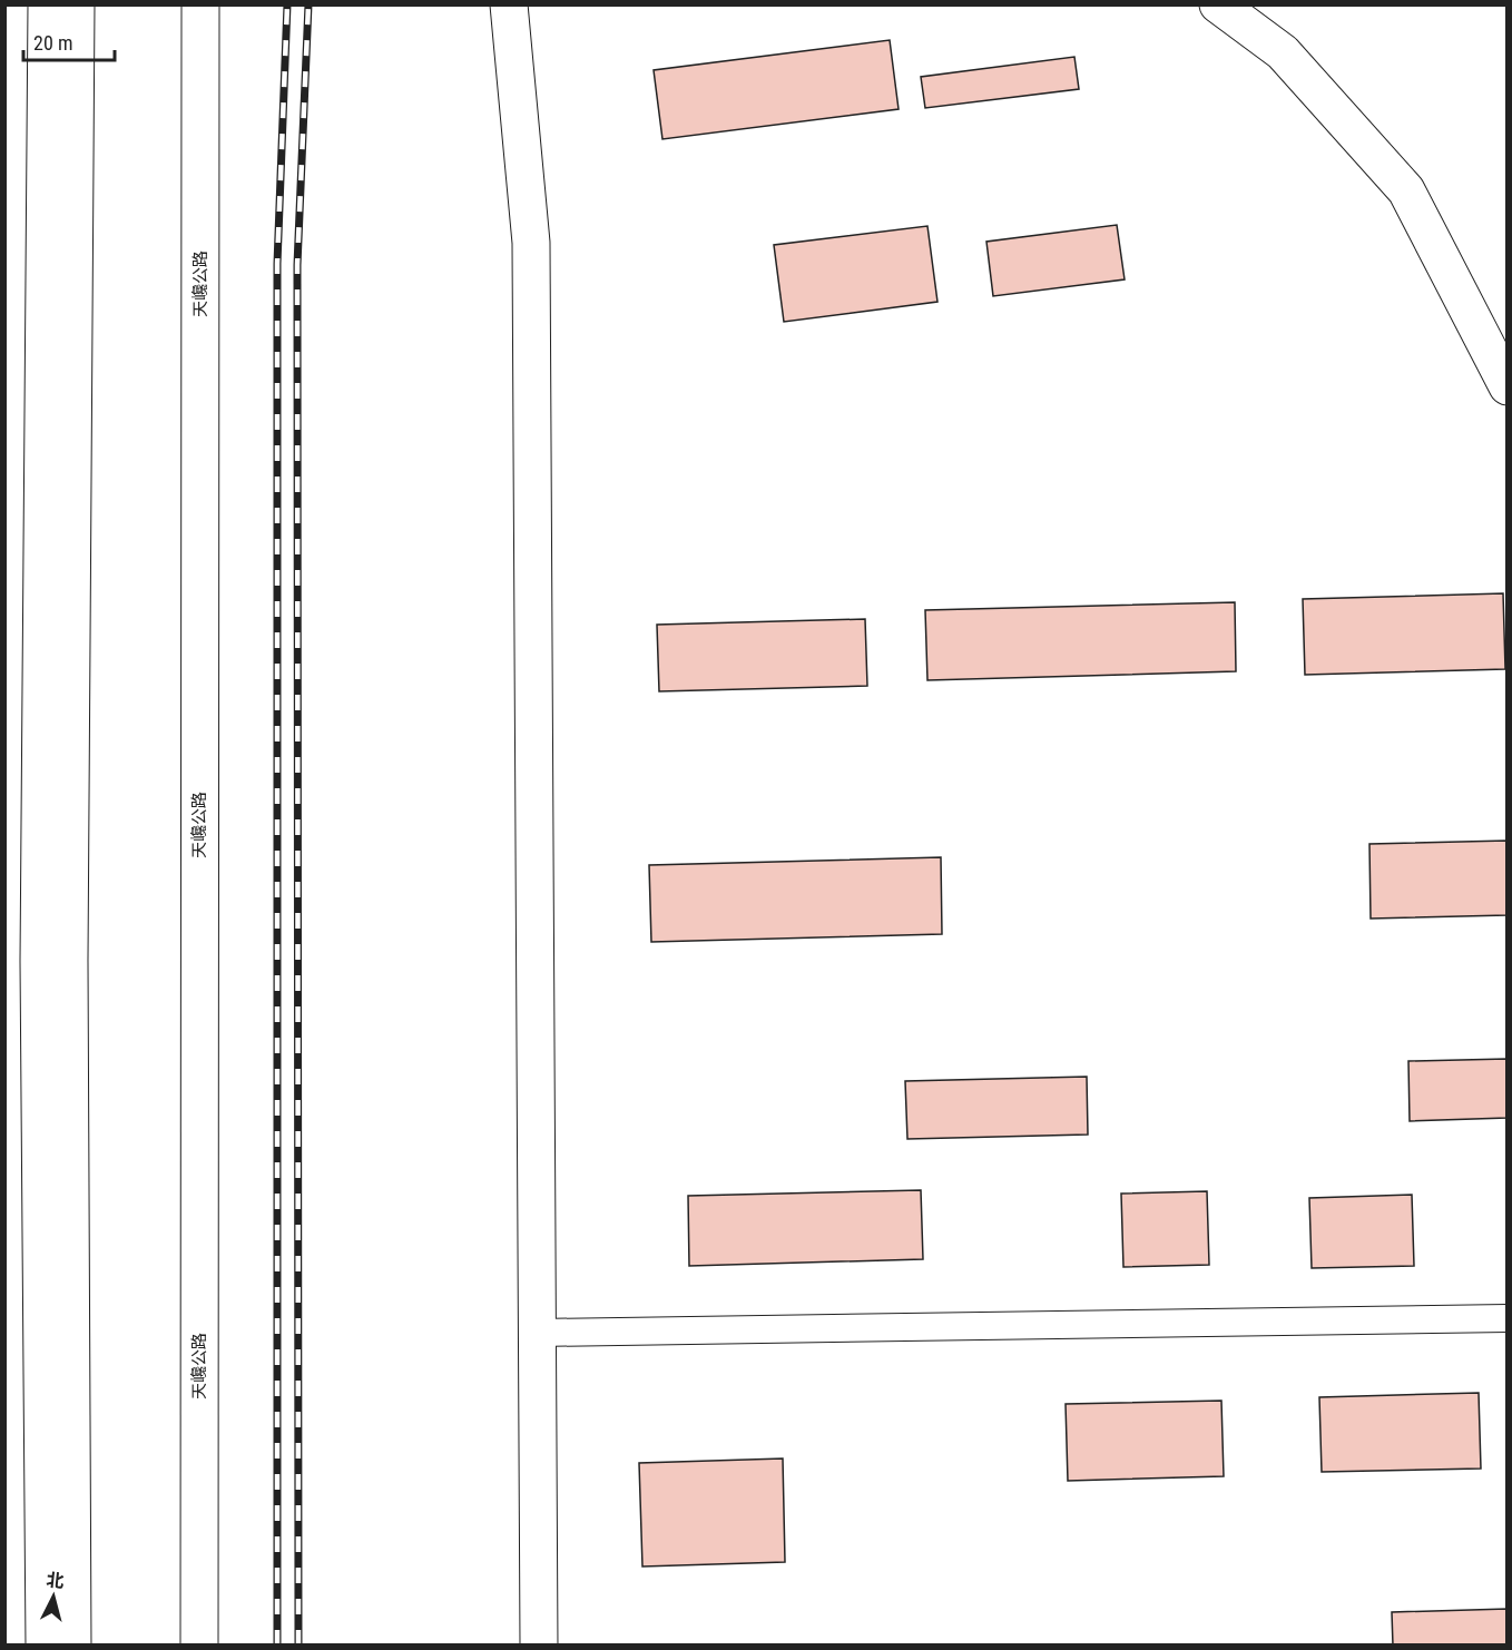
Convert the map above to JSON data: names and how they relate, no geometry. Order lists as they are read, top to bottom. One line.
{"streets":{"main road":["天巉公路"]},"scale_bar":"20 m","north":"top"}
